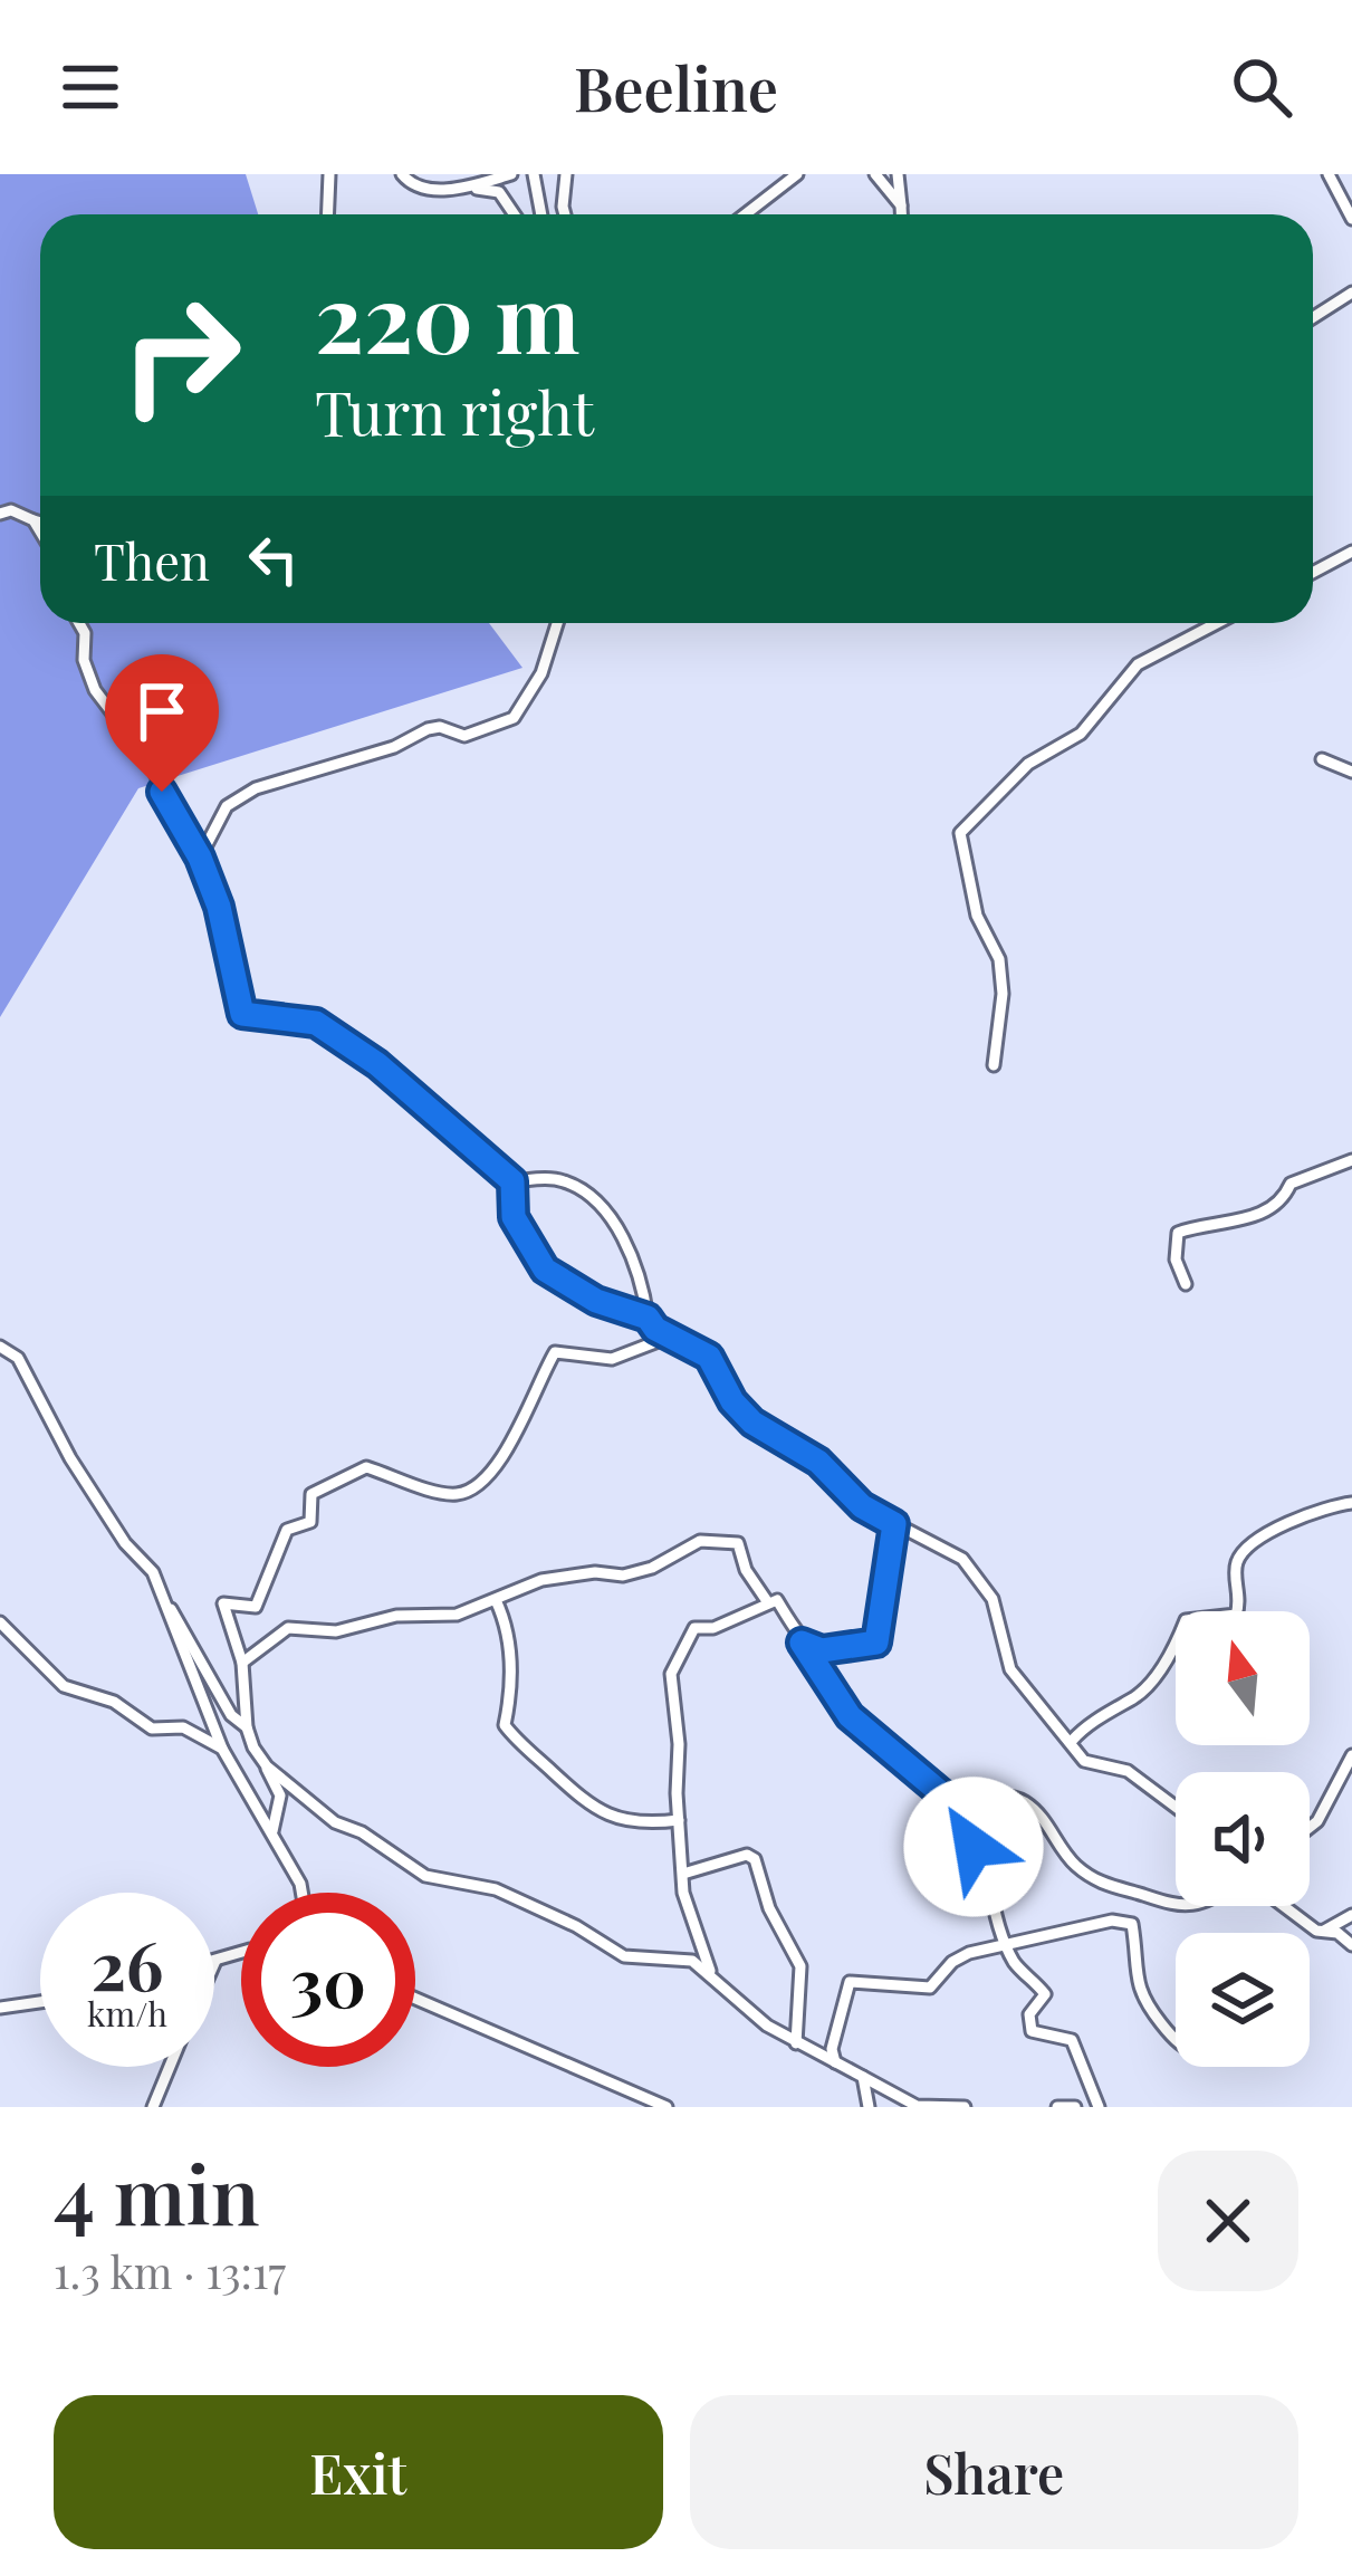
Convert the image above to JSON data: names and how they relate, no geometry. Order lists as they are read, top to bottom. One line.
{"north":"top","page":{"header":"Beeline","turn":["220 m","Turn right"],"then":"Then","speed":"26 km/h","limit":"30","heading":["4 min","1.3 km · 13:17"],"buttons":["Exit","Share"]}}
